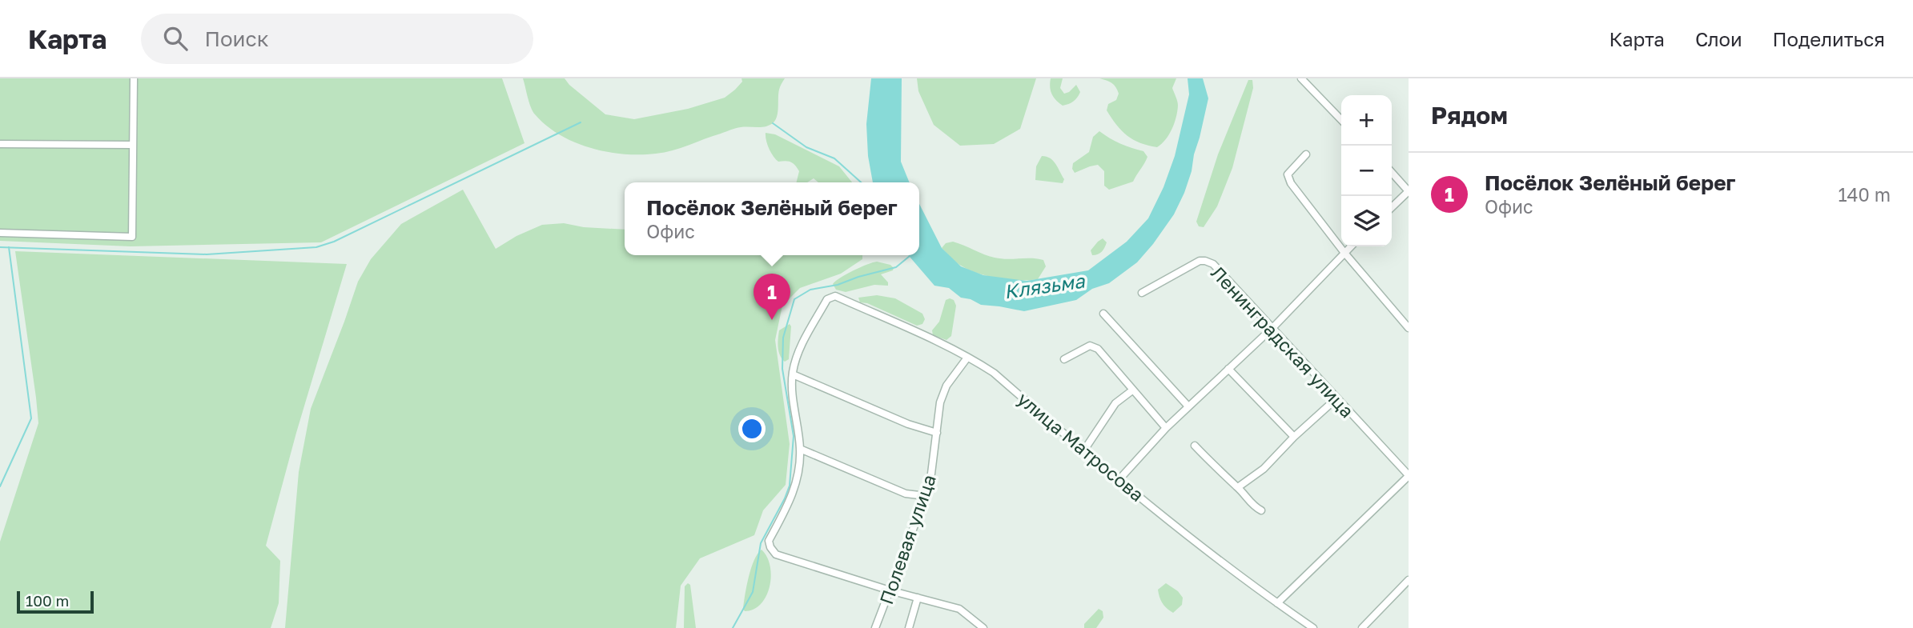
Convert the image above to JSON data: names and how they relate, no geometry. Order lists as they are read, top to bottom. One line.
{"streets":{"street":["Ленинградская улица","улица Матросова","Полевая улица"]},"crossings":[["улица Матросова","Полевая улица"]],"water":["Клязьма"],"scale_bar":"100 m","page":{"header":"Карта","search":"Поиск","nav":["Карта","Слои","Поделиться"],"heading":"Рядом","map_buttons":["+","−"],"list":[{"mark":"1","name":"Посёлок Зелёный берег","note":"Офис","value":"140 m"}],"popup":["Посёлок Зелёный берег","Офис"],"pins":"1","scale":"100 m"}}
